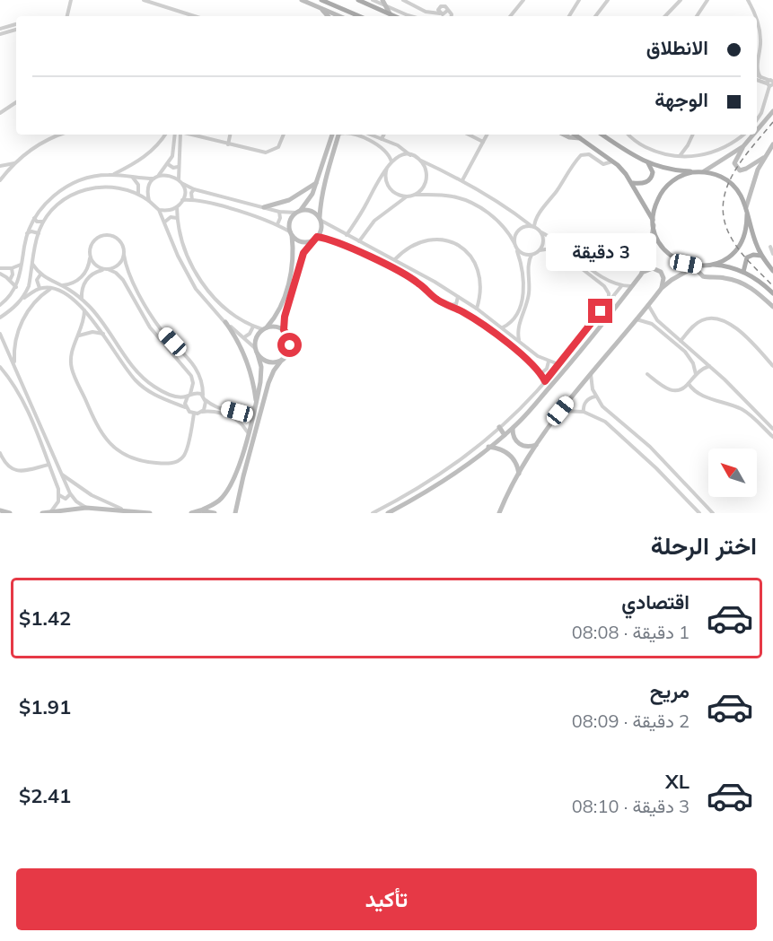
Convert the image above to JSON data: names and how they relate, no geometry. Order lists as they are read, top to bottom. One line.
{"north":"top left","page":{"banner":["الانطلاق","الوجهة"],"bubble":"3 دقيقة","heading":"اختر الرحلة","list":[{"name":"اقتصادي","note":"1 دقيقة · 08:08","value":"$1.42"},{"name":"مريح","note":"2 دقيقة · 08:09","value":"$1.91"},{"name":"XL","note":"3 دقيقة · 08:10","value":"$2.41"}],"buttons":"تأكيد"}}
